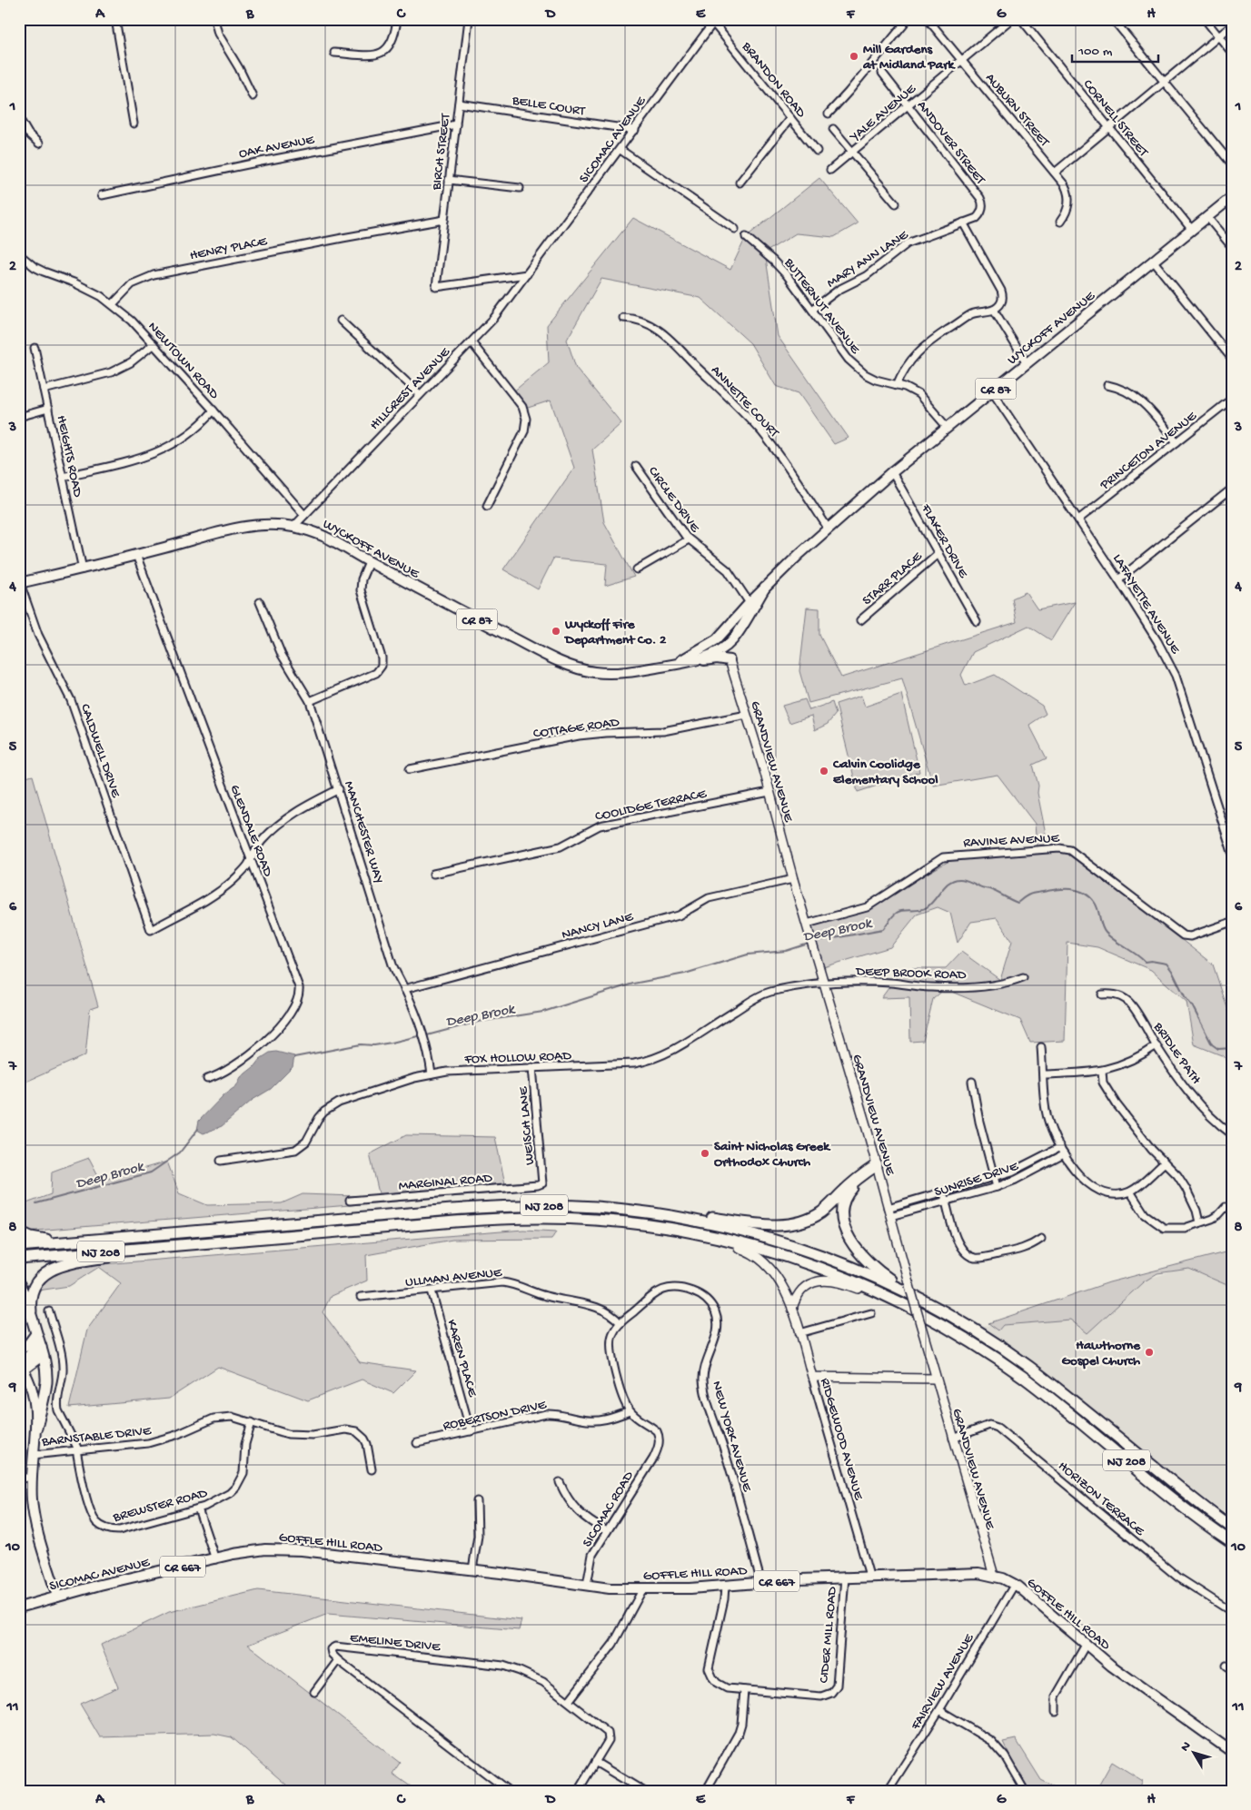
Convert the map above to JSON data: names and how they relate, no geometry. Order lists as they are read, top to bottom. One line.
{"streets":{"highway":["NJ 208"],"main road":["SICOMAC AVENUE","WYCKOFF AVENUE","CR 87","GOFFLE HILL ROAD","CR 667"],"street":["BRANDON ROAD","BELLE COURT","AUBURN STREET","YALE AVENUE","CORNELL STREET","ANDOVER STREET","OAK AVENUE","BIRCH STREET","HENRY PLACE","MARY ANN LANE","BUTTERNUT AVENUE","NEWTOWN ROAD","HILLCREST AVENUE","ANNETTE COURT","PRINCETON AVENUE","HEIGHTS ROAD","CIRCLE DRIVE","FLAKER DRIVE","STARR PLACE","LAFAYETTE AVENUE","COTTAGE ROAD","CALDWELL DRIVE","GRANDVIEW AVENUE","COOLIDGE TERRACE","GLENDALE ROAD","MANCHESTER WAY","RAVINE AVENUE","NANCY LANE","DEEP BROOK ROAD","BRIDLE PATH","FOX HOLLOW ROAD","WEISCH LANE","SUNRISE DRIVE","MARGINAL ROAD","ULLMAN AVENUE","KAREN PLACE","ROBERTSON DRIVE","BARNSTABLE DRIVE","NEW YORK AVENUE","RIDGEWOOD AVENUE","HORIZON TERRACE","BREWSTER ROAD","SICOMAC ROAD","CIDER MILL ROAD","EMELINE DRIVE","FAIRVIEW AVENUE"]},"crossings":[["BRANDON ROAD","SICOMAC AVENUE"],["BELLE COURT","SICOMAC AVENUE"],["BELLE COURT","BIRCH STREET"],["AUBURN STREET","YALE AVENUE"],["YALE AVENUE","ANDOVER STREET"],["CORNELL STREET","WYCKOFF AVENUE"],["SICOMAC AVENUE","BIRCH STREET"],["SICOMAC AVENUE","HILLCREST AVENUE"],["SICOMAC AVENUE","GOFFLE HILL ROAD"],["ANDOVER STREET","MARY ANN LANE"],["OAK AVENUE","BIRCH STREET"],["BIRCH STREET","HENRY PLACE"],["BIRCH STREET","HILLCREST AVENUE"],["HENRY PLACE","NEWTOWN ROAD"],["MARY ANN LANE","BUTTERNUT AVENUE"],["BUTTERNUT AVENUE","WYCKOFF AVENUE"],["WYCKOFF AVENUE","HILLCREST AVENUE"],["WYCKOFF AVENUE","ANNETTE COURT"],["WYCKOFF AVENUE","HEIGHTS ROAD"],["WYCKOFF AVENUE","CIRCLE DRIVE"],["WYCKOFF AVENUE","FLAKER DRIVE"],["WYCKOFF AVENUE","LAFAYETTE AVENUE"],["WYCKOFF AVENUE","CALDWELL DRIVE"],["WYCKOFF AVENUE","GLENDALE ROAD"],["NEWTOWN ROAD","HILLCREST AVENUE"],["PRINCETON AVENUE","LAFAYETTE AVENUE"],["FLAKER DRIVE","STARR PLACE"],["COTTAGE ROAD","GRANDVIEW AVENUE"],["CALDWELL DRIVE","GLENDALE ROAD"],["GRANDVIEW AVENUE","COOLIDGE TERRACE"],["GRANDVIEW AVENUE","RAVINE AVENUE"],["GRANDVIEW AVENUE","NANCY LANE"],["GRANDVIEW AVENUE","DEEP BROOK ROAD"],["GRANDVIEW AVENUE","FOX HOLLOW ROAD"],["GRANDVIEW AVENUE","SUNRISE DRIVE"],["GRANDVIEW AVENUE","HORIZON TERRACE"],["GRANDVIEW AVENUE","GOFFLE HILL ROAD"],["MANCHESTER WAY","NANCY LANE"],["MANCHESTER WAY","FOX HOLLOW ROAD"],["DEEP BROOK ROAD","FOX HOLLOW ROAD"],["FOX HOLLOW ROAD","WEISCH LANE"],["WEISCH LANE","MARGINAL ROAD"],["NJ 208","RIDGEWOOD AVENUE"],["ULLMAN AVENUE","KAREN PLACE"],["ULLMAN AVENUE","NEW YORK AVENUE"],["KAREN PLACE","ROBERTSON DRIVE"],["ROBERTSON DRIVE","NEW YORK AVENUE"],["ROBERTSON DRIVE","SICOMAC ROAD"],["BARNSTABLE DRIVE","BREWSTER ROAD"],["NEW YORK AVENUE","SICOMAC ROAD"],["NEW YORK AVENUE","GOFFLE HILL ROAD"],["RIDGEWOOD AVENUE","GOFFLE HILL ROAD"],["SICOMAC ROAD","GOFFLE HILL ROAD"],["GOFFLE HILL ROAD","CIDER MILL ROAD"],["GOFFLE HILL ROAD","FAIRVIEW AVENUE"]],"water":["Deep Brook"],"places":["Mill Gardens at Midland Park","Wyckoff Fire Department Co. 2","Calvin Coolidge Elementary School","Saint Nicholas Greek Orthodox Church","Hawthorne Gospel Church"],"scale_bar":"100 m","north":"top left","grid":{"columns":["A","B","C","D","E","F","G","H"],"rows":["1","2","3","4","5","6","7","8","9","10","11"]}}
